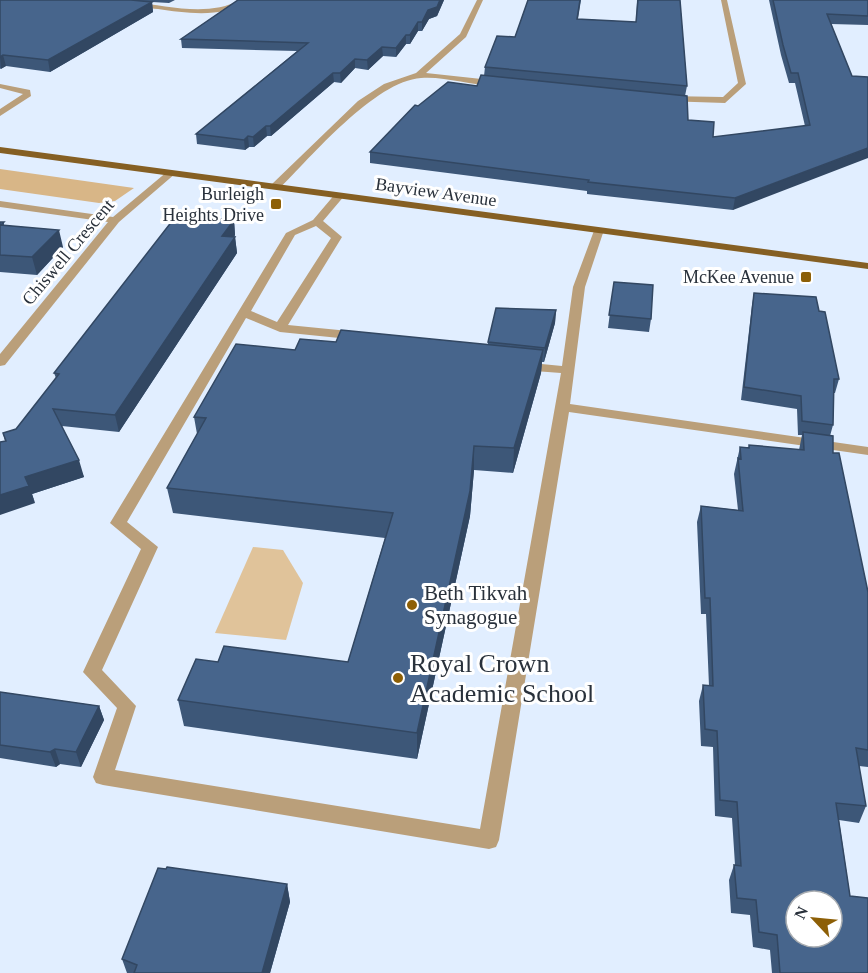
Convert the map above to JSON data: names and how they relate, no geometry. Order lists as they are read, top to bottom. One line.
{"streets":{"main road":["Bayview Avenue"],"street":["Chiswell Crescent"]},"crossings":[["Bayview Avenue","Chiswell Crescent"]],"places":{"transit":["Burleigh Heights Drive","McKee Avenue"],"other":["Beth Tikvah Synagogue","Royal Crown Academic School"]},"north":"top left"}
